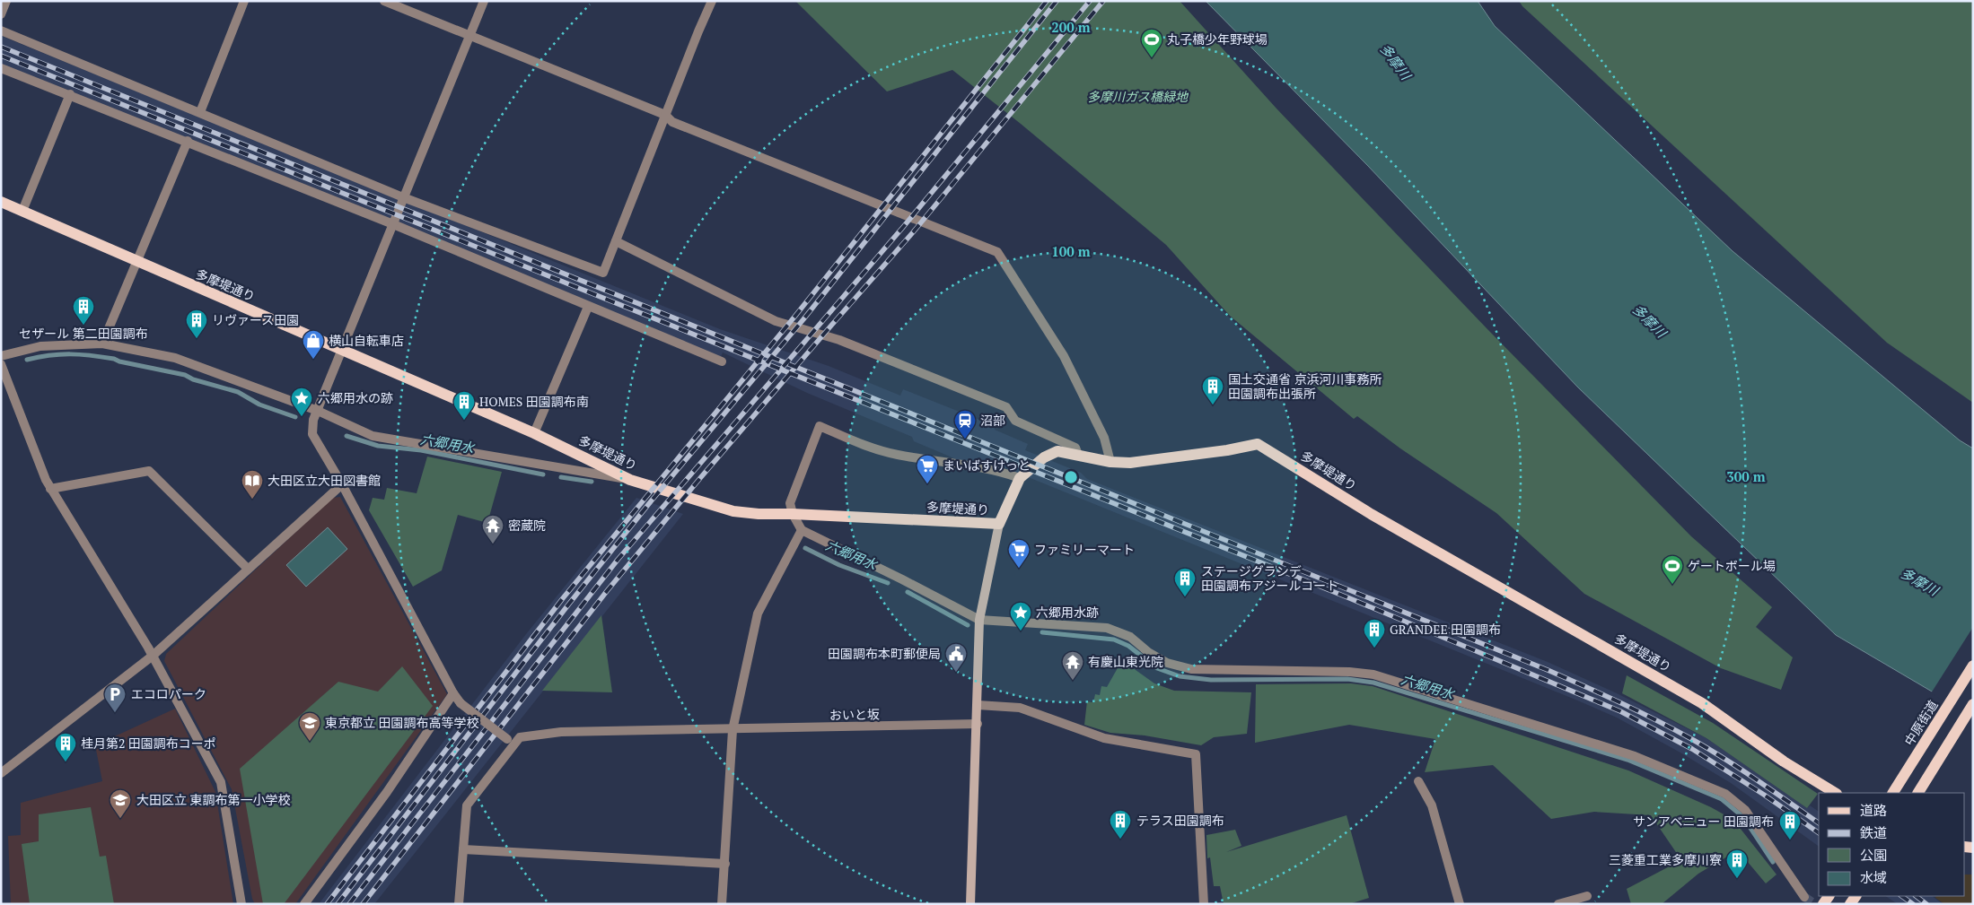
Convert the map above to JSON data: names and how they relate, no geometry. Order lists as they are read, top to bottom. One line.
{"streets":{"main road":["多摩堤通り","中原街道"],"street":["おいと坂"]},"water":["多摩川","六郷用水"],"parks":["多摩川ガス橋緑地"],"places":{"sports":["丸子橋少年野球場","ゲートボール場"],"building":["セザール 第二田園調布","リヴァース田園","国土交通省 京浜河川事務所 田園調布出張所","HOMES 田園調布南","ステージグランデ 田園調布アジールコート","GRANDEE 田園調布","桂月第2 田園調布コーポ","テラス田園調布","サンアベニュー 田園調布","三菱重工業多摩川寮"],"shop":["横山自転車店"],"place":["六郷用水の跡","六郷用水跡"],"station":["沼部"],"supermarket":["まいばすけっと","ファミリーマート"],"library":["大田区立大田図書館"],"temple":["密蔵院","有慶山東光院"],"public building":["田園調布本町郵便局"],"parking":["エコロパーク"],"school or university":["東京都立 田園調布高等学校","大田区立 東調布第一小学校"]},"legend":["道路","鉄道","公園","水域"],"rings":["200 m","100 m","300 m"]}
